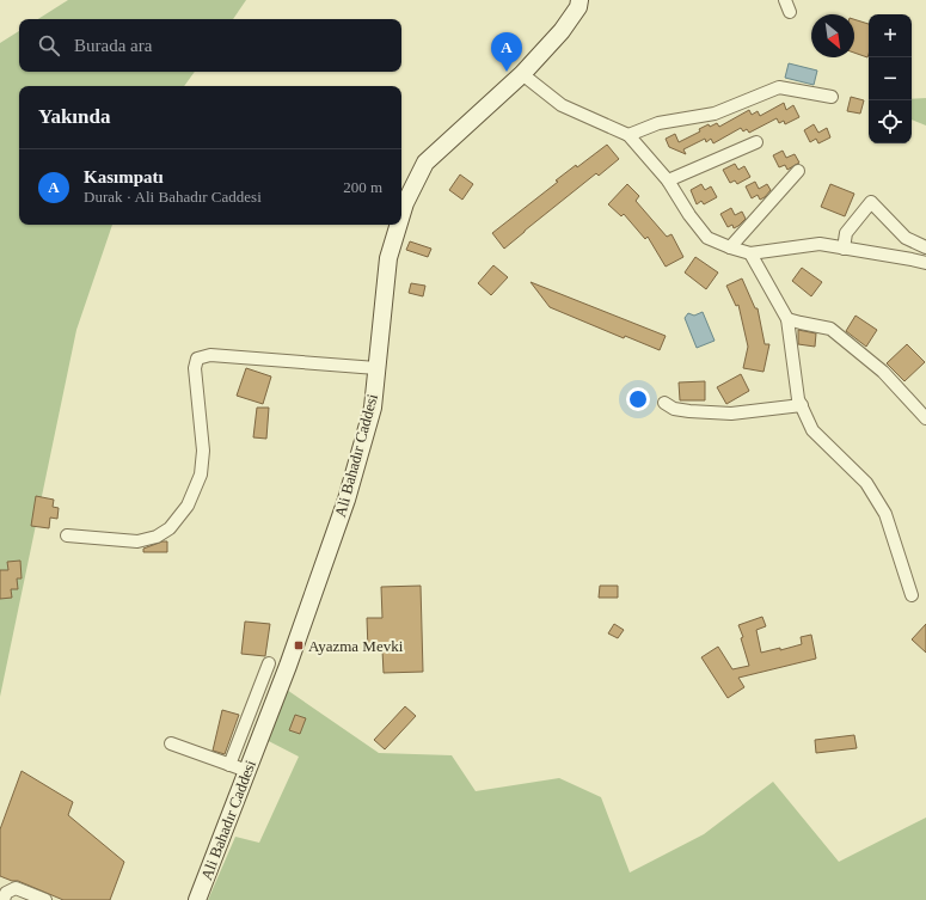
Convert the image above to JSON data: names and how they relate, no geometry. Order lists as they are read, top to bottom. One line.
{"streets":{"main road":["Ali Bahadır Caddesi"]},"places":{"transit":["Ayazma Mevki"]},"north":"bottom right","page":{"map_buttons":["+","−"],"search":"Burada ara","pins":"A","heading":"Yakında","list":[{"mark":"A","name":"Kasımpatı","note":"Durak · Ali Bahadır Caddesi","value":"200 m"}]}}
